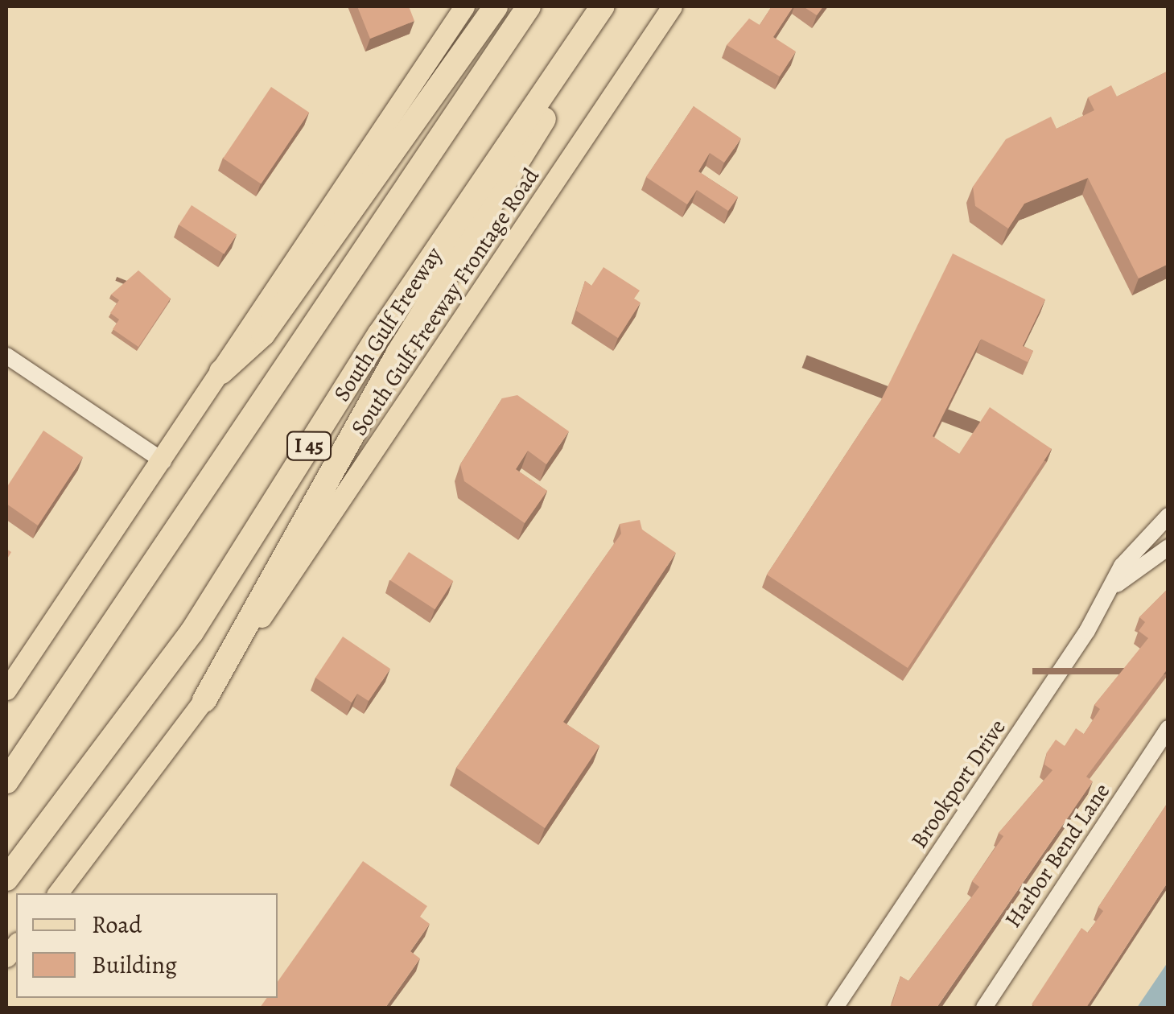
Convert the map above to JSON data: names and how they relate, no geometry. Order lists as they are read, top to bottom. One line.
{"streets":{"highway":["South Gulf Freeway","I 45"],"main road":["South Gulf Freeway Frontage Road"],"street":["Brookport Drive","Harbor Bend Lane"]},"legend":["Road","Building"]}
